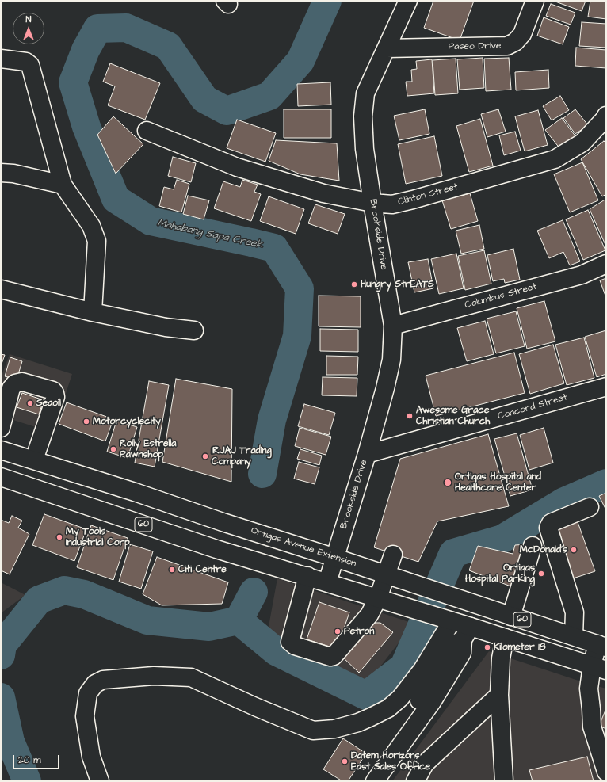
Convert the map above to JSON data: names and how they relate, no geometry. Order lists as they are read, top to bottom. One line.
{"streets":{"street":["Paseo Drive","Clinton Street","Brookside Drive","Columbus Street","Concord Street","60","Ortigas Avenue Extension"]},"crossings":[["Paseo Drive","Brookside Drive"],["Clinton Street","Brookside Drive"],["Brookside Drive","Columbus Street"],["Brookside Drive","Concord Street"],["Brookside Drive","60"],["Brookside Drive","Ortigas Avenue Extension"]],"water":["Mahabang Sapa Creek"],"places":["Hungry StrEATS","Seaoil","Awesome Grace Christian Church","Motorcyclecity","Rolly Estrella Pawnshop","1RJAJ Trading Company","Ortigas Hospital and Healthcare Center","My Tools Industrial Corp.","McDonald's","Citi Centre","Ortigas Hospital Parking","Petron","Kilometer 18","Datem Horizons East Sales Office"],"scale_bar":"20 m","north":"top"}
